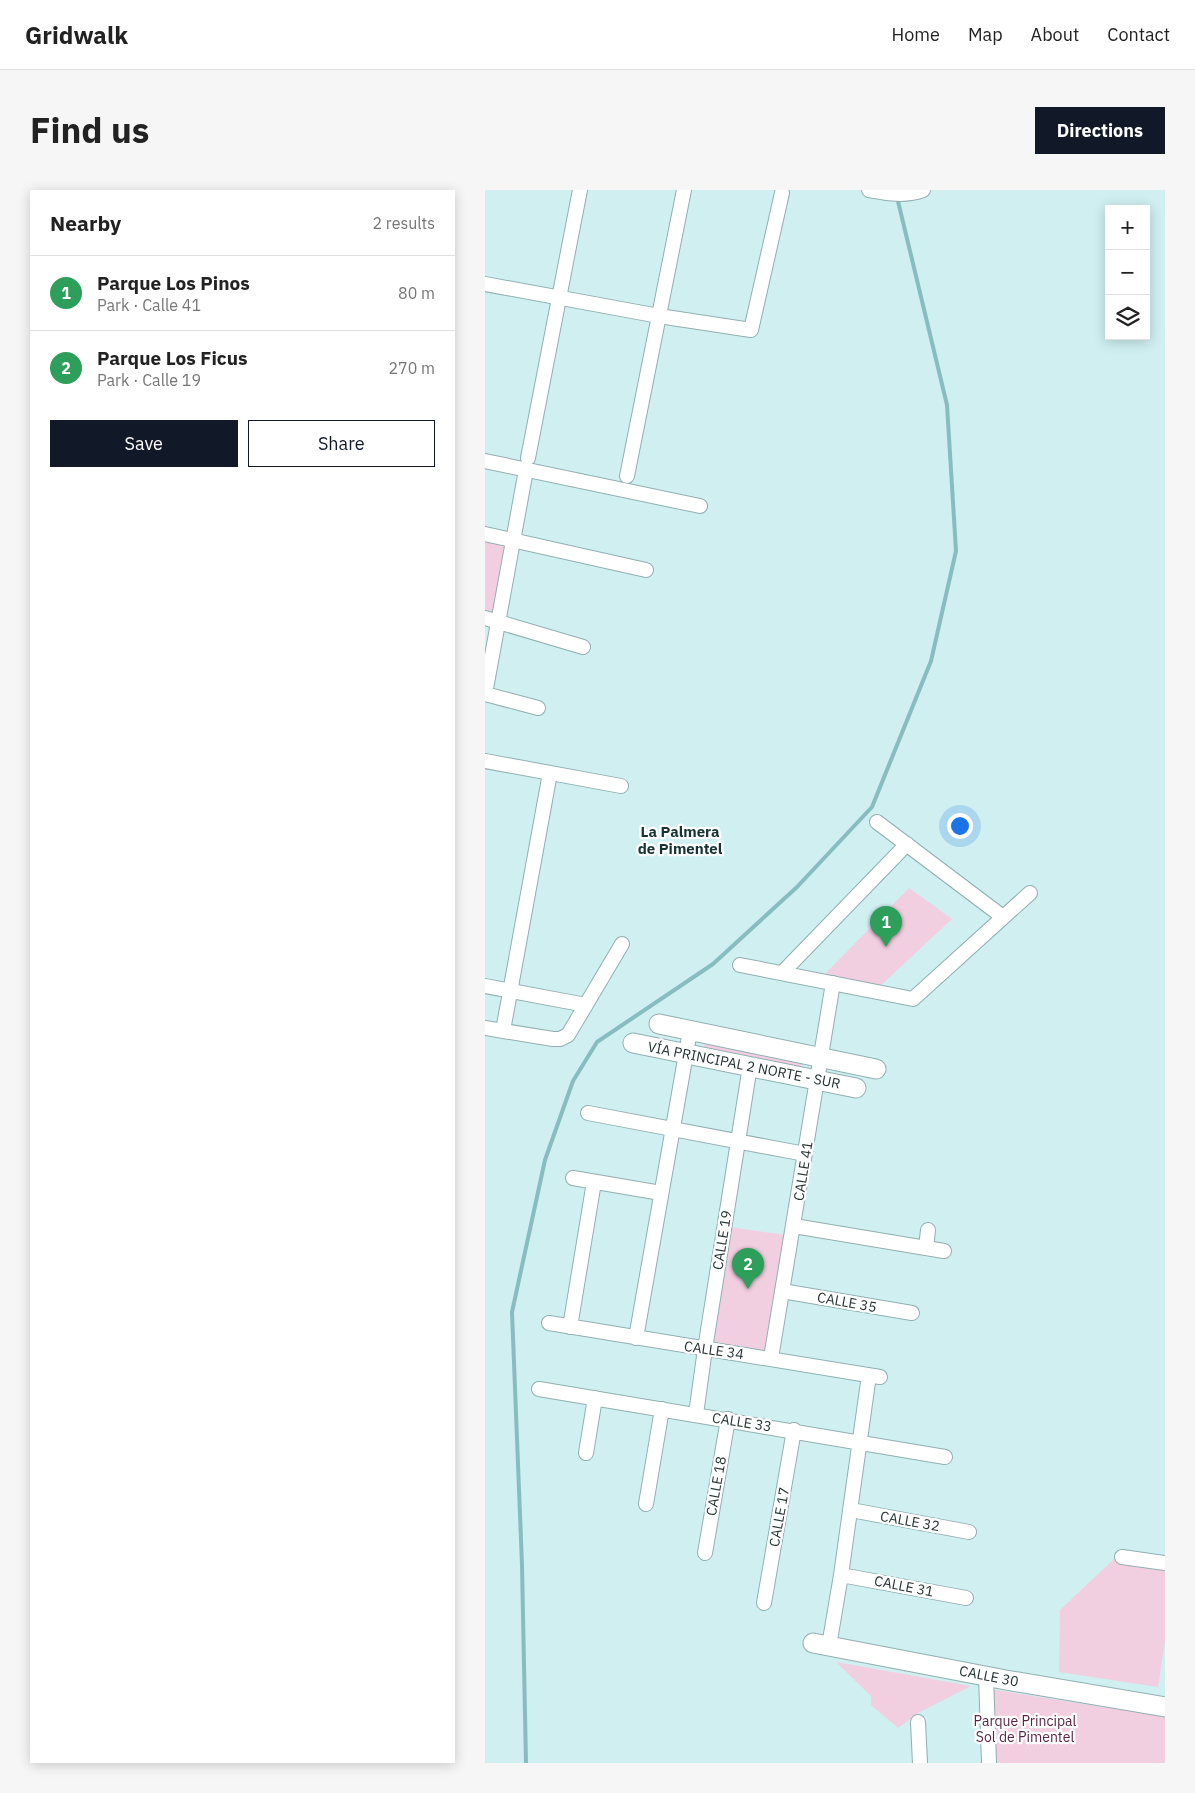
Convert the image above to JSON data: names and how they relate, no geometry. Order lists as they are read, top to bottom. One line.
{"streets":{"street":["VÍA PRINCIPAL 2 NORTE - SUR","CALLE 41","CALLE 19","CALLE 35","CALLE 34","CALLE 33","CALLE 18","CALLE 17","CALLE 32","CALLE 31","CALLE 30"]},"crossings":[["VÍA PRINCIPAL 2 NORTE - SUR","CALLE 41"],["VÍA PRINCIPAL 2 NORTE - SUR","CALLE 19"],["CALLE 41","CALLE 35"],["CALLE 41","CALLE 34"],["CALLE 19","CALLE 34"],["CALLE 19","CALLE 33"],["CALLE 34","CALLE 33"],["CALLE 33","CALLE 18"],["CALLE 33","CALLE 17"]],"districts":["La Palmera de Pimentel"],"parks":["Parque Principal Sol de Pimentel"],"page":{"header":"Gridwalk","nav":["Home","Map","About","Contact"],"title":"Find us","buttons":["Directions",["Save","Share"]],"heading":["Nearby","2 results"],"map_buttons":["+","−"],"list":[{"mark":"1","name":"Parque Los Pinos","note":"Park · Calle 41","value":"80 m"},{"mark":"2","name":"Parque Los Ficus","note":"Park · Calle 19","value":"270 m"}],"pins":["1","2"]}}
